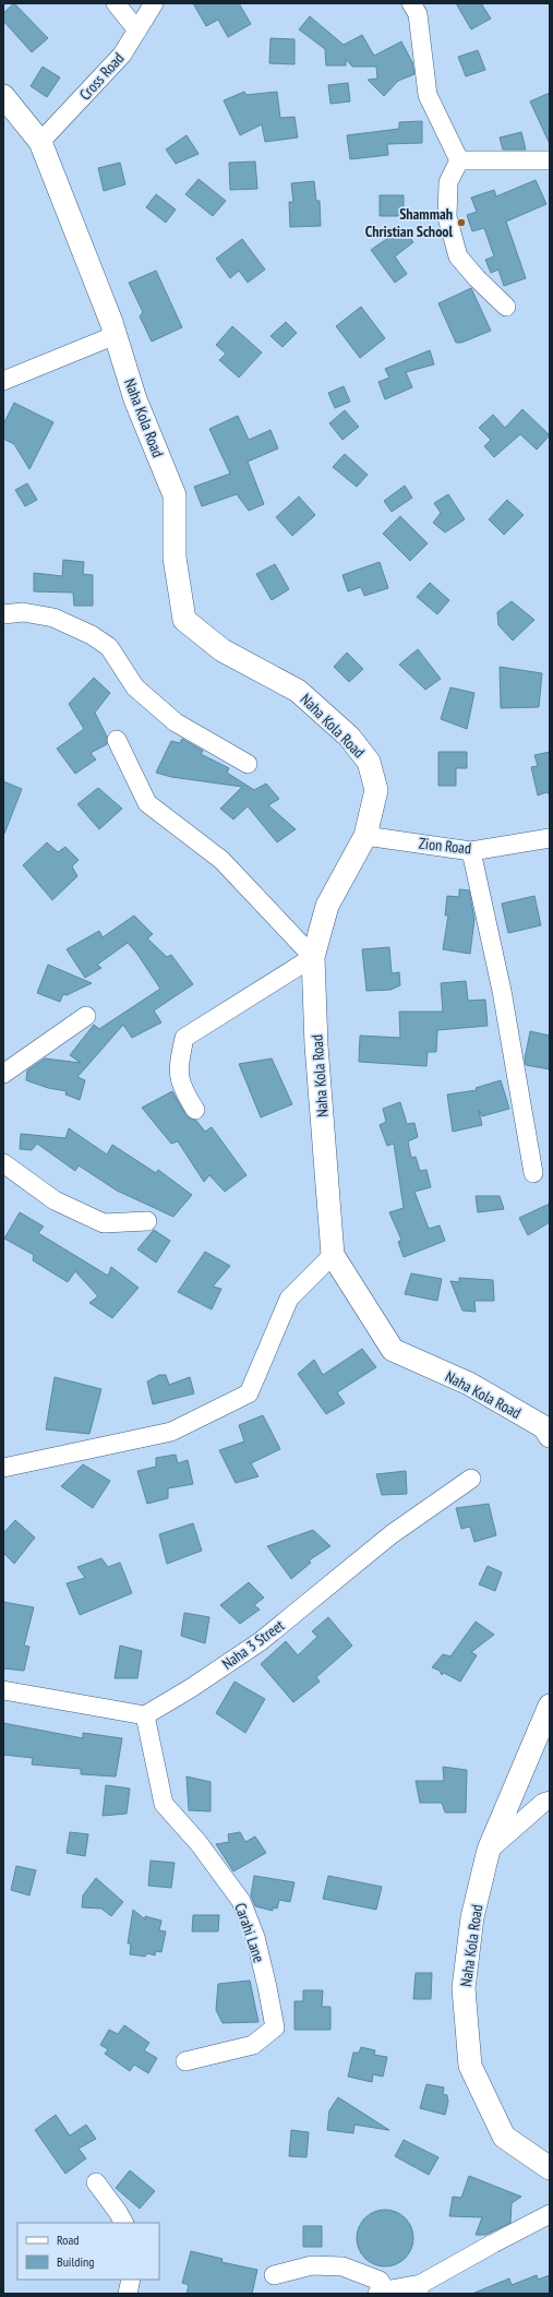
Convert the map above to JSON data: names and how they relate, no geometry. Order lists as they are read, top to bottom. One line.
{"streets":{"street":["Cross Road","Naha Kola Road","Zion Road","Naha 3 Street","Carahi Lane"]},"crossings":[["Cross Road","Naha Kola Road"],["Naha Kola Road","Zion Road"],["Naha 3 Street","Carahi Lane"]],"places":["Shammah Christian School"],"legend":["Road","Building"]}
